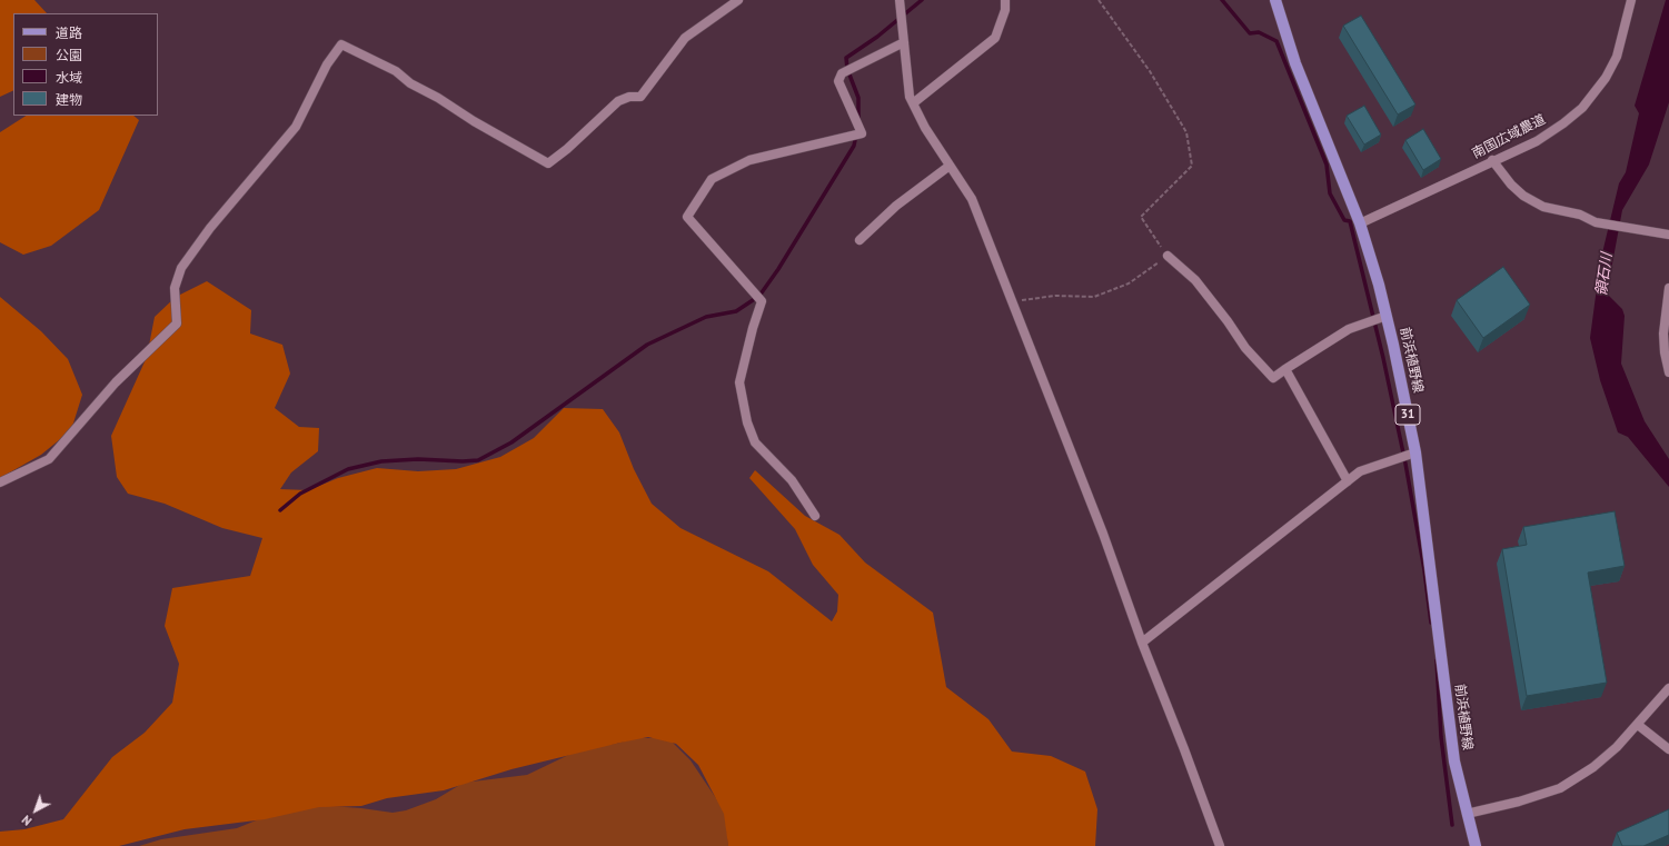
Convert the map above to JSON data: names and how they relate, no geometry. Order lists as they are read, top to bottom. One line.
{"streets":{"main road":["前浜植野線","31"],"street":["南国広域農道"]},"crossings":[["南国広域農道","前浜植野線"]],"water":["領石川"],"legend":["道路","公園","水域","建物"],"north":"bottom left"}
